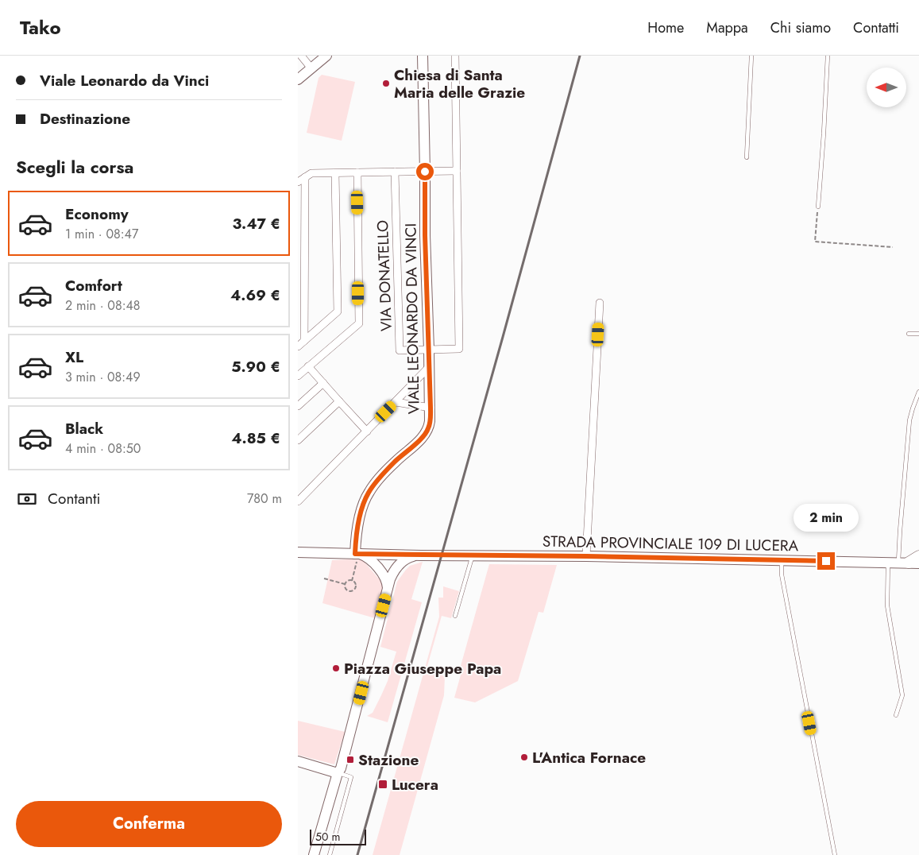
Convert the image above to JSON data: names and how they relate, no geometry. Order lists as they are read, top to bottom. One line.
{"streets":{"main road":["VIALE LEONARDO DA VINCI","STRADA PROVINCIALE 109 DI LUCERA"],"street":["VIA DONATELLO"]},"crossings":[["VIA DONATELLO","VIALE LEONARDO DA VINCI"],["VIALE LEONARDO DA VINCI","STRADA PROVINCIALE 109 DI LUCERA"]],"places":{"other":["Chiesa di Santa Maria delle Grazie","Piazza Giuseppe Papa","L'Antica Fornace"],"transit":["Stazione","Lucera"]},"scale_bar":"50 m","north":"left","page":{"header":"Tako","nav":["Home","Mappa","Chi siamo","Contatti"],"banner":["Viale Leonardo da Vinci","Destinazione"],"heading":"Scegli la corsa","list":[{"name":"Economy","note":"1 min · 08:47","value":"3.47 €"},{"name":"Comfort","note":"2 min · 08:48","value":"4.69 €"},{"name":"XL","note":"3 min · 08:49","value":"5.90 €"},{"name":"Black","note":"4 min · 08:50","value":"4.85 €"}],"pay":["Contanti","780 m"],"bubble":"2 min","buttons":"Conferma","scale":"50 m"}}
